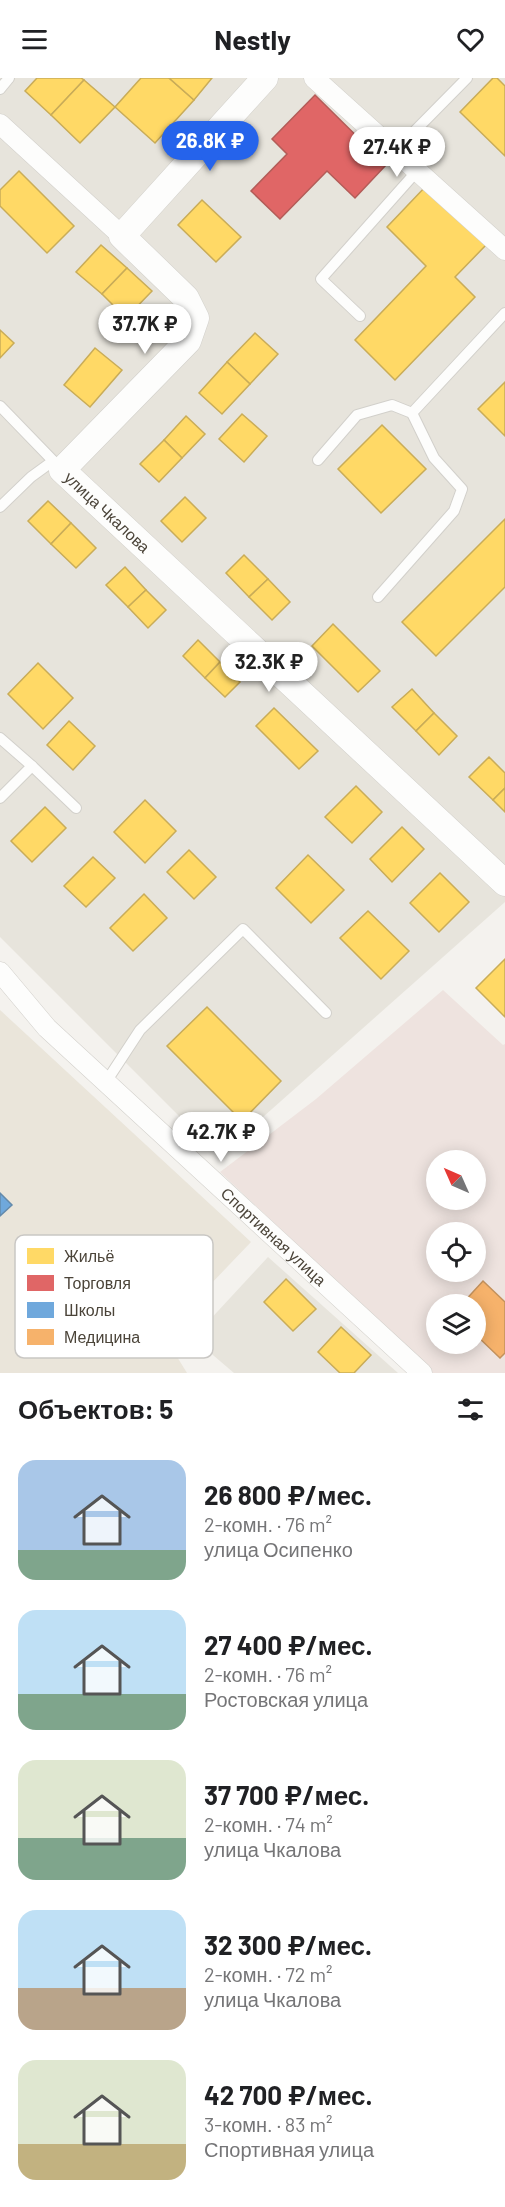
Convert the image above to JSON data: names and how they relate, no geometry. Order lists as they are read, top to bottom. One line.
{"streets":{"street":["улица Чкалова","Спортивная улица"]},"legend":["Жильё","Торговля","Школы","Медицина"],"north":"top left","page":{"header":"Nestly","price":["26.8K ₽","27.4K ₽","37.7K ₽","32.3K ₽","42.7K ₽"],"heading":"Объектов: 5","list":[{"name":"26 800 ₽/мес.","note":"2-комн. · 76 m² · улица Осипенко"},{"name":"27 400 ₽/мес.","note":"2-комн. · 76 m² · Ростовская улица"},{"name":"37 700 ₽/мес.","note":"2-комн. · 74 m² · улица Чкалова"},{"name":"32 300 ₽/мес.","note":"2-комн. · 72 m² · улица Чкалова"},{"name":"42 700 ₽/мес.","note":"3-комн. · 83 m² · Спортивная улица"}]}}
